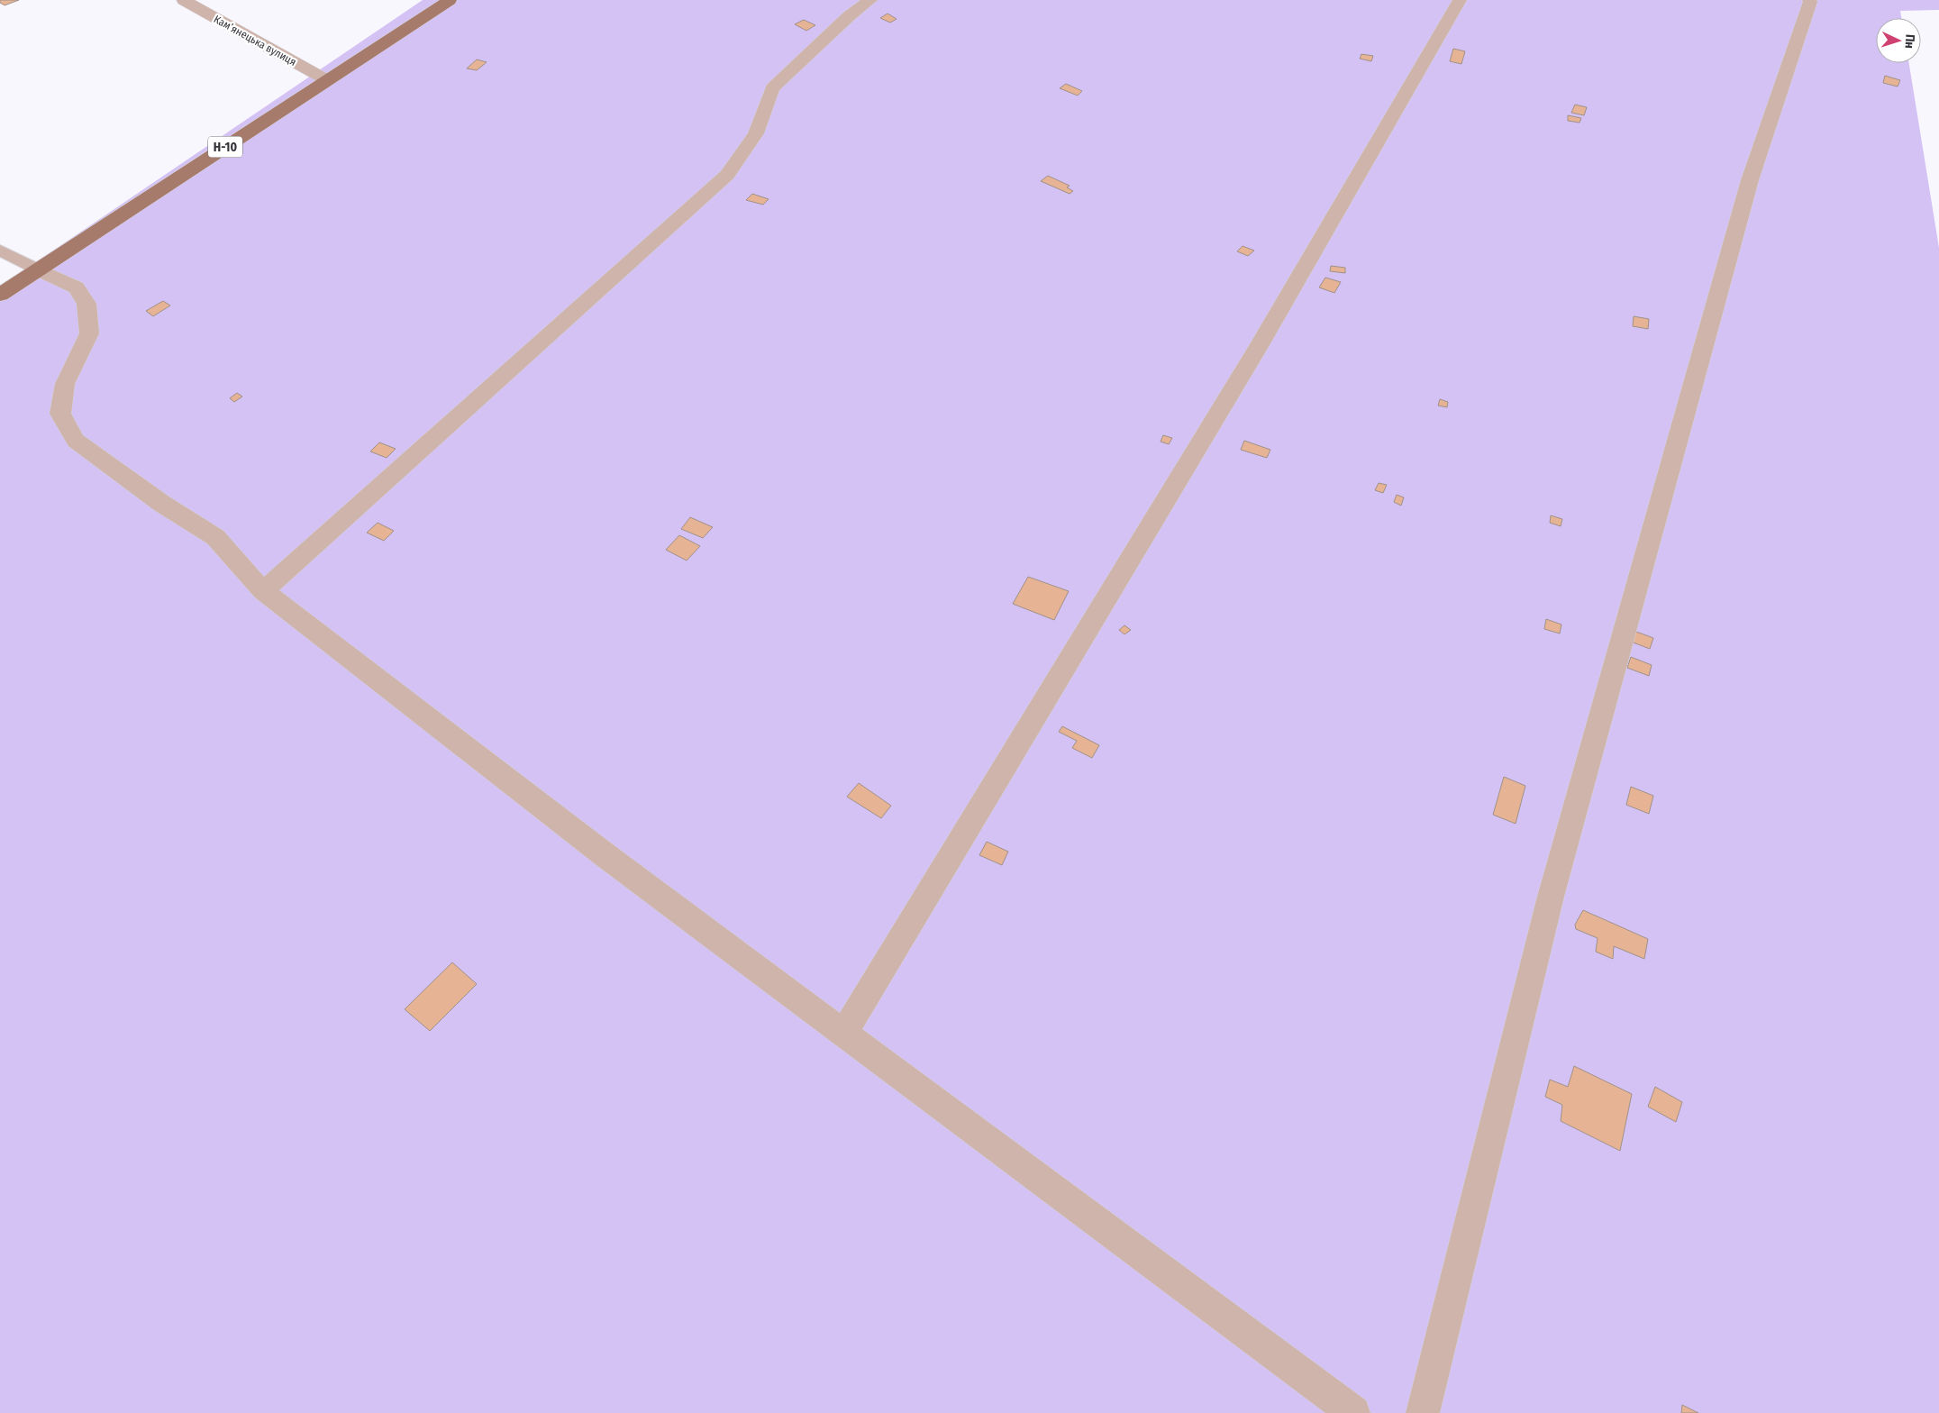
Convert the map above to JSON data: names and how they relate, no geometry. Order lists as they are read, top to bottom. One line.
{"streets":{"main road":["Н-10"],"street":["Камʼянецька вулиця"]},"crossings":[["Камʼянецька вулиця","Н-10"]],"north":"right"}
